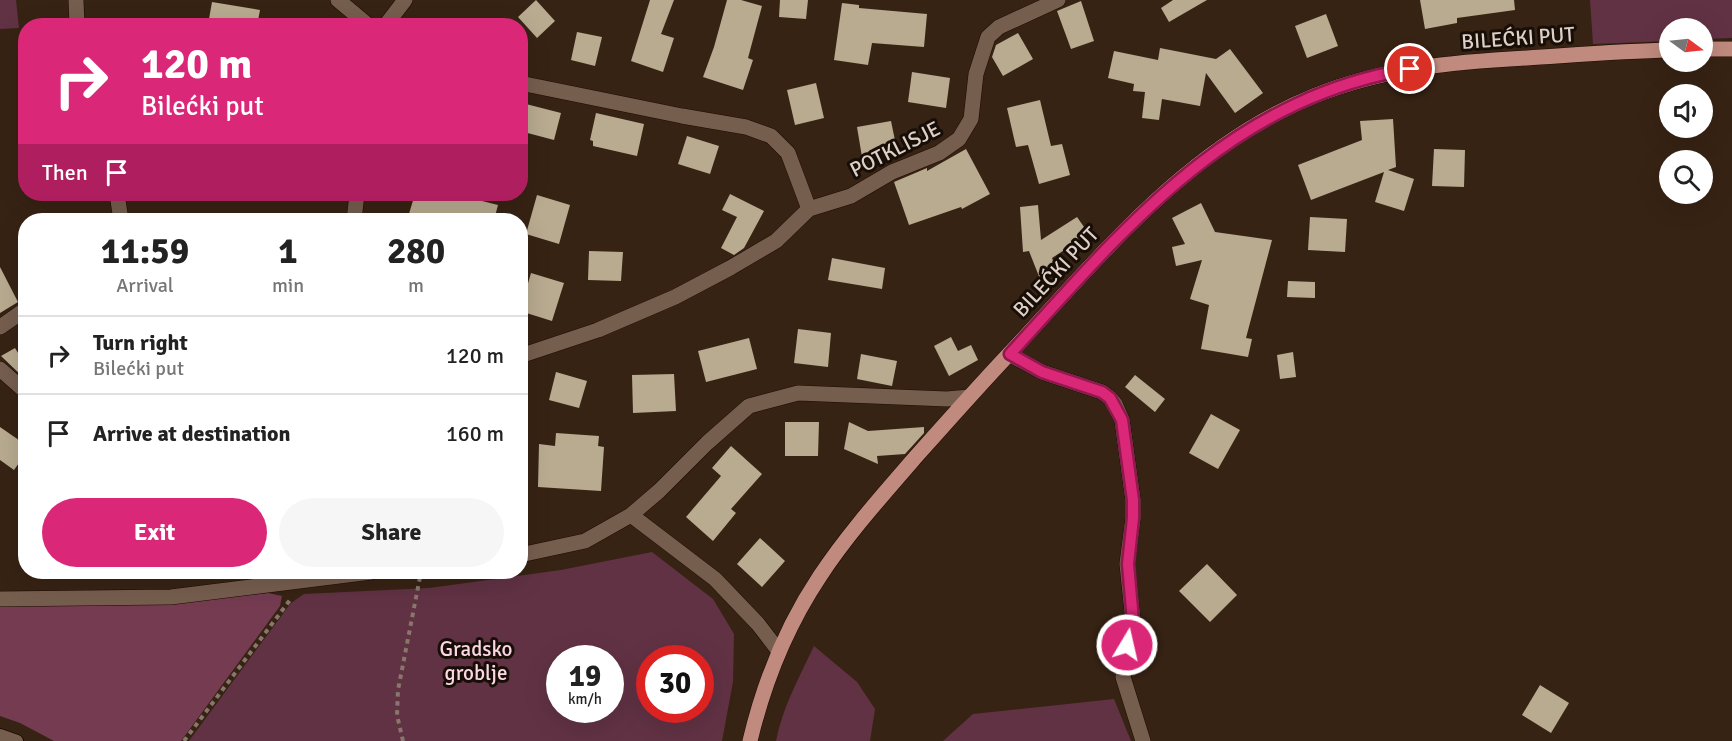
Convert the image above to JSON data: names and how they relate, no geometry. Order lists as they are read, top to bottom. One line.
{"streets":{"main road":["BILEĆKI PUT"],"street":["POTKLISJE"]},"parks":["Gradsko groblje"],"north":"right","page":{"turn":["120 m","Bilećki put"],"then":"Then","eta":["11:59","Arrival","1","min","280","m"],"list":[{"name":"Turn right","note":"Bilećki put","value":"120 m"},{"name":"Arrive at destination","value":"160 m"}],"buttons":["Exit","Share"],"speed":"19 km/h","limit":"30"}}
